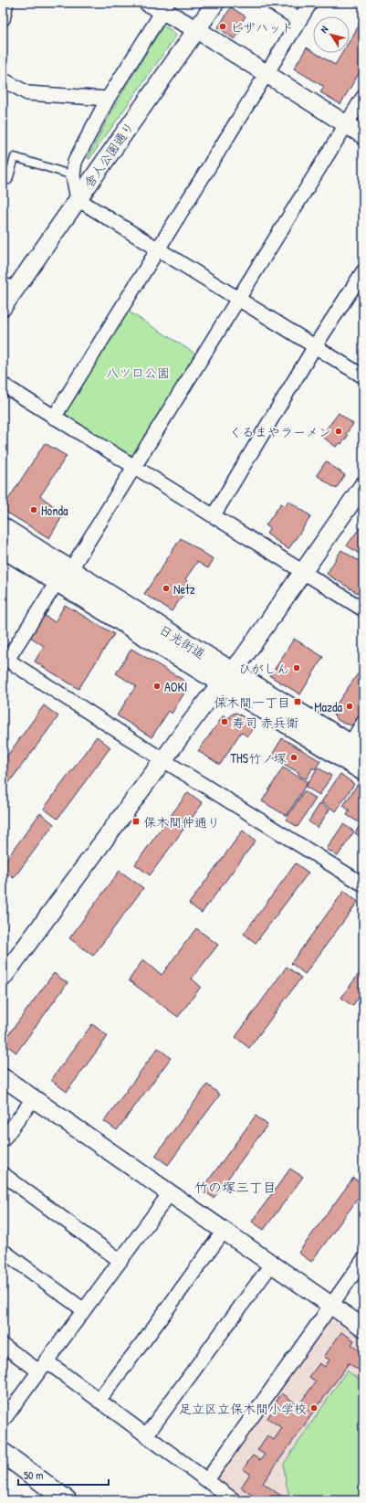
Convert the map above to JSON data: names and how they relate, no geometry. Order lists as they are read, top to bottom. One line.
{"streets":{"highway":["日光街道"],"street":["舎人公園通り"]},"districts":["竹の塚三丁目"],"parks":["八ツ口公園"],"places":{"other":["ピザハット","くるまやラーメン","Honda","Netz","ひがしん","AOKI","Mazda","寿司 赤兵衛","THS竹ノ塚","足立区立保木間小学校"],"transit":["保木間一丁目","保木間仲通り"]},"scale_bar":"50 m","north":"top left"}
